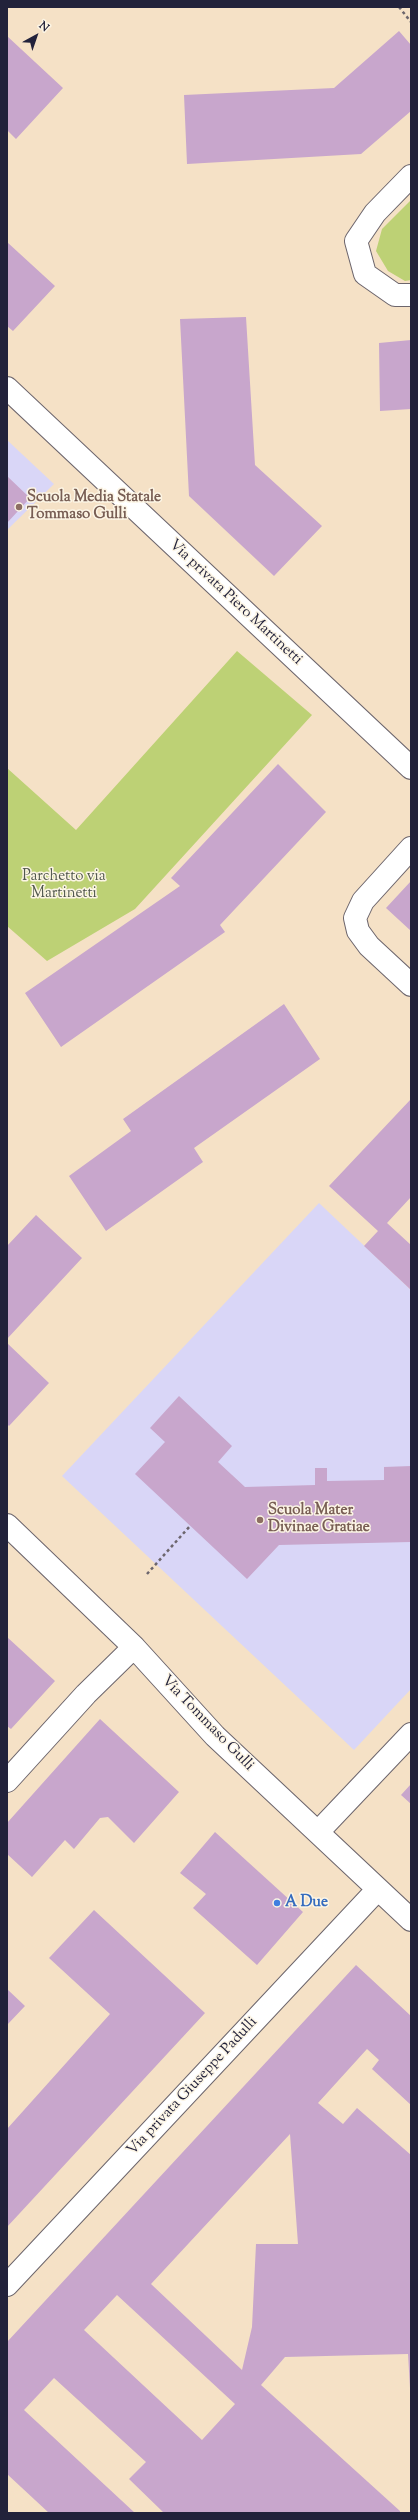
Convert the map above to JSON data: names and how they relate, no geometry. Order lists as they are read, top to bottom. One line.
{"streets":{"street":["Via privata Piero Martinetti","Via Tommaso Gulli","Via privata Giuseppe Padulli"]},"crossings":[["Via Tommaso Gulli","Via privata Giuseppe Padulli"]],"parks":["Parchetto via Martinetti"],"places":["Scuola Media Statale Tommaso Gulli","Scuola Mater Divinae Gratiae","A Due"],"north":"top right"}
